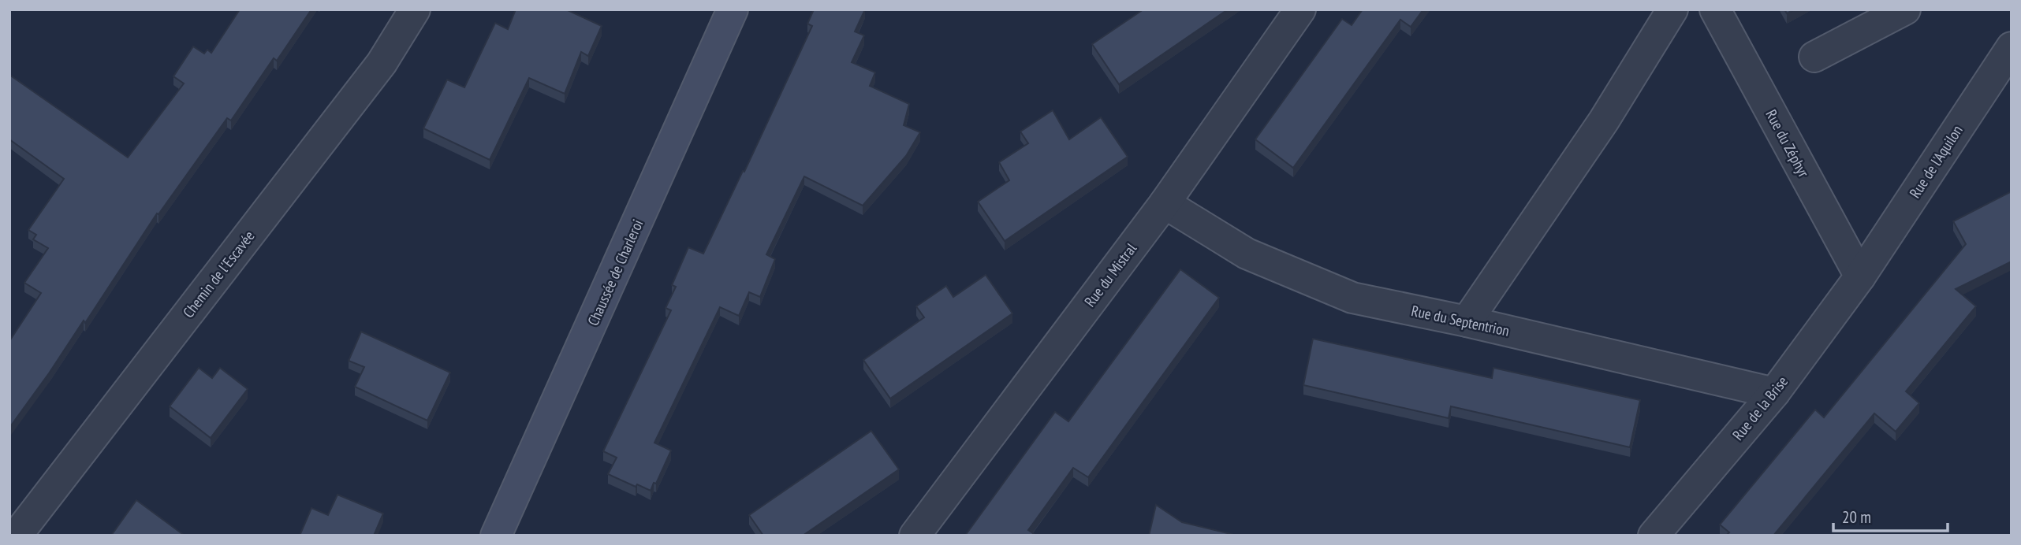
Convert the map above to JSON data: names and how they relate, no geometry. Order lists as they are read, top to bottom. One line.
{"streets":{"main road":["Chaussée de Charleroi"],"street":["Rue du Zéphyr","Rue de l'Aquilon","Chemin de l'Escavée","Rue du Mistral","Rue du Septentrion","Rue de la Brise"]},"crossings":[["Rue du Zéphyr","Rue de l'Aquilon"],["Rue du Zéphyr","Rue de la Brise"],["Rue de l'Aquilon","Rue de la Brise"],["Rue du Mistral","Rue du Septentrion"],["Rue du Septentrion","Rue de la Brise"]],"scale_bar":"20 m"}
